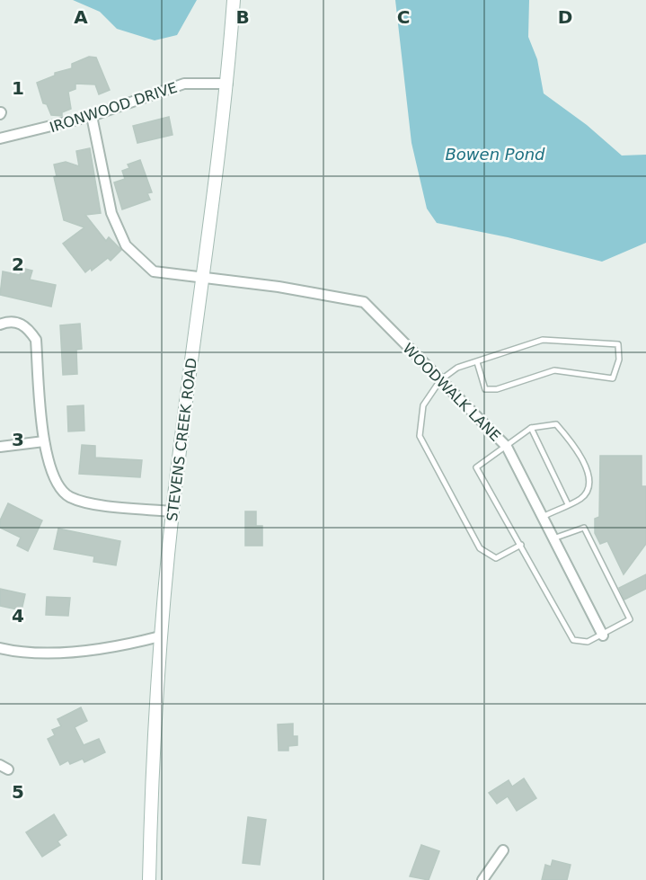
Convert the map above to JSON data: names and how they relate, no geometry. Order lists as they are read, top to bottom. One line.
{"streets":{"street":["IRONWOOD DRIVE","WOODWALK LANE","STEVENS CREEK ROAD"]},"crossings":[["IRONWOOD DRIVE","WOODWALK LANE"],["IRONWOOD DRIVE","STEVENS CREEK ROAD"],["WOODWALK LANE","STEVENS CREEK ROAD"]],"water":["Bowen Pond"],"grid":{"columns":["A","B","C","D"],"rows":["1","2","3","4","5"]}}
